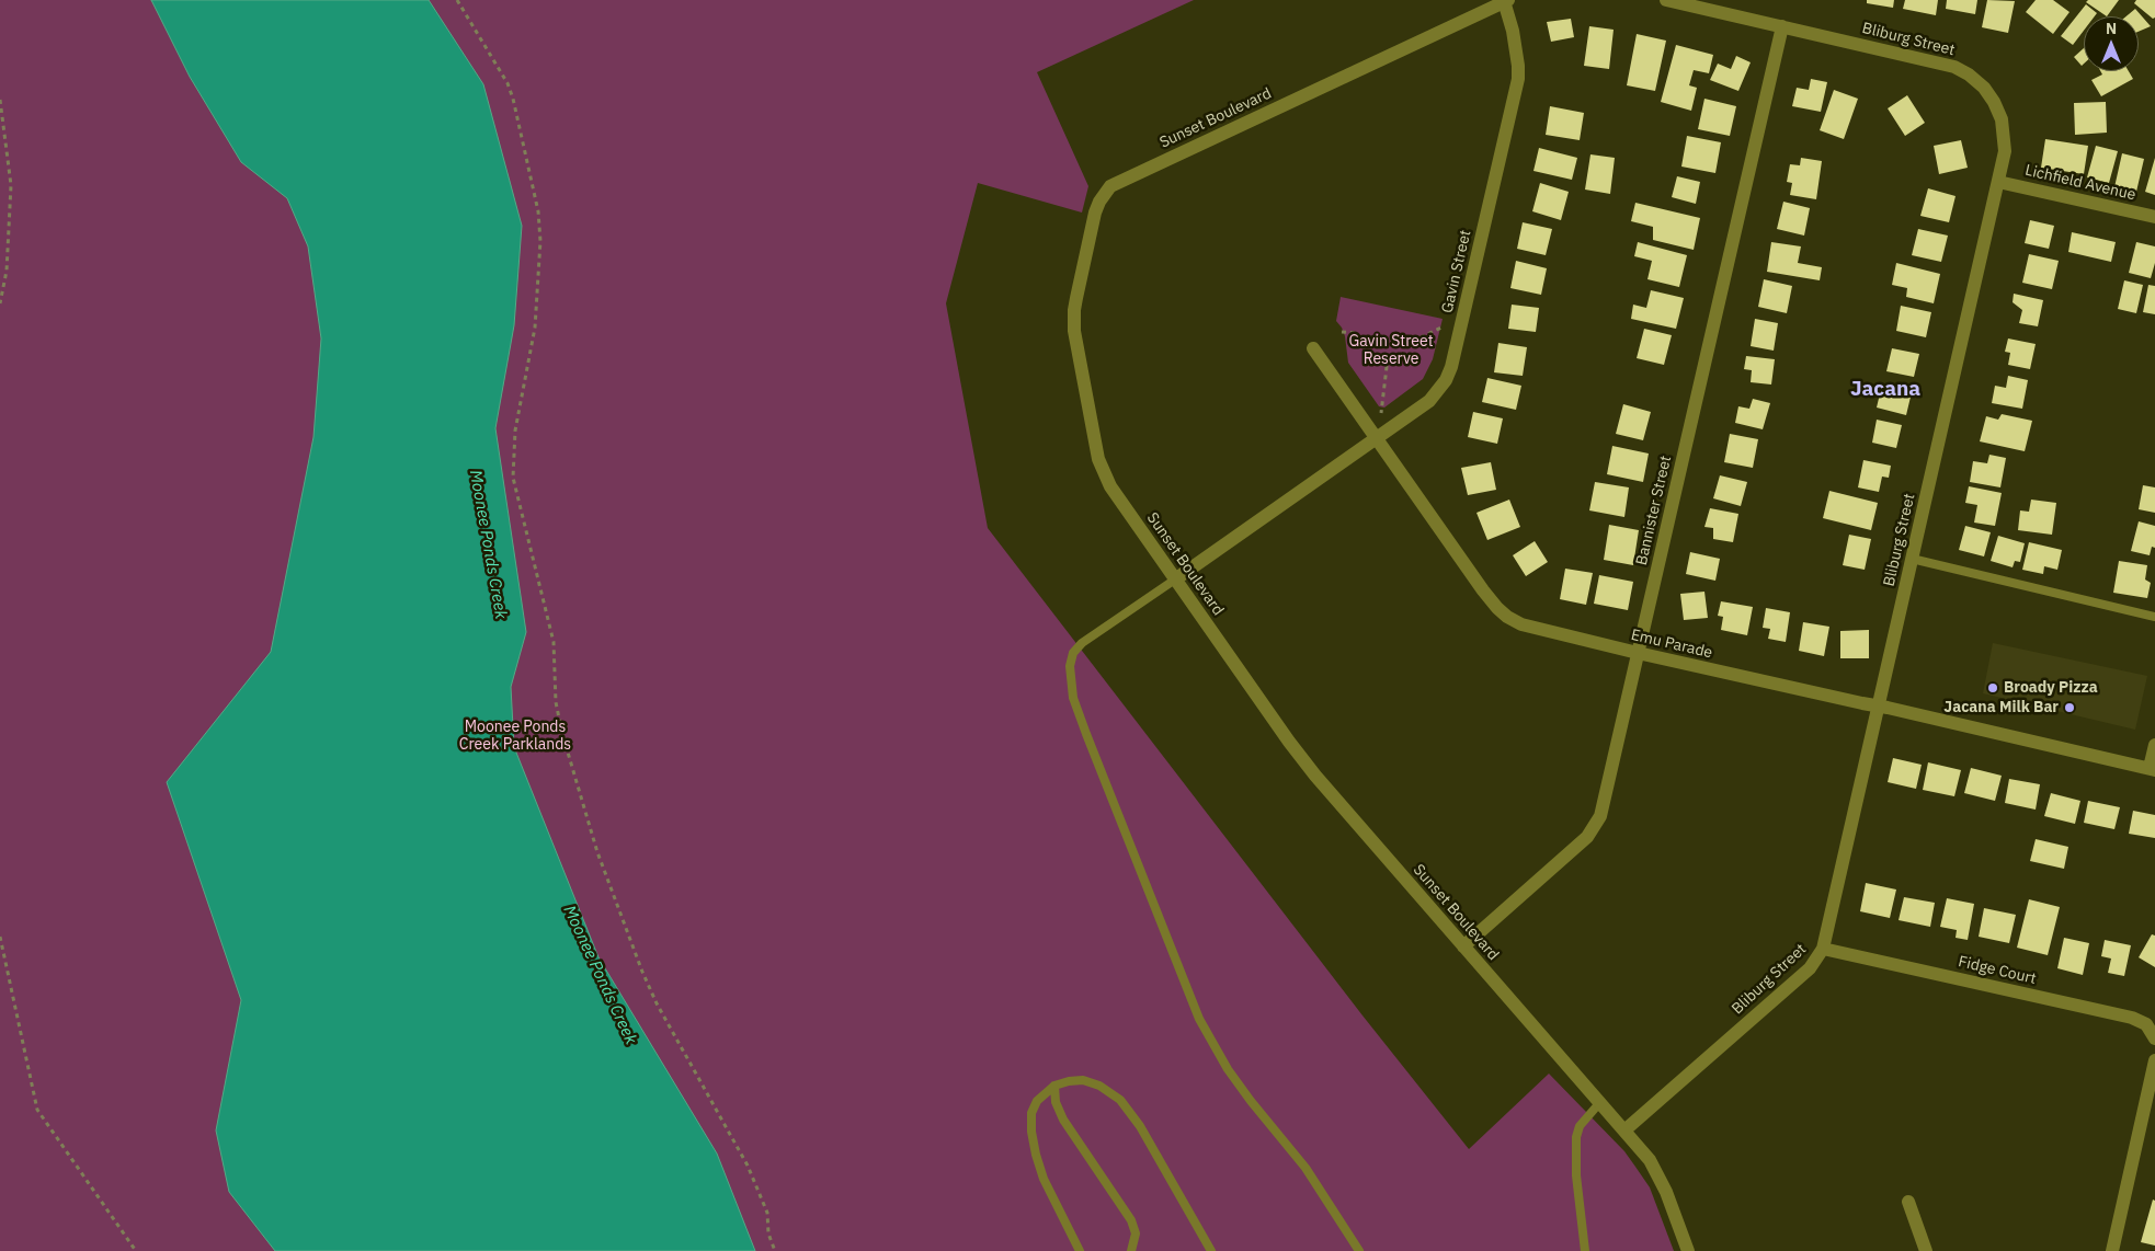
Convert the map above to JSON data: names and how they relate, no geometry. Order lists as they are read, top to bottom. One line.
{"streets":{"street":["Bliburg Street","Sunset Boulevard","Lichfield Avenue","Gavin Street","Bannister Street","Emu Parade","Fidge Court"]},"crossings":[["Bliburg Street","Sunset Boulevard"],["Bliburg Street","Lichfield Avenue"],["Bliburg Street","Bannister Street"],["Bliburg Street","Emu Parade"],["Bliburg Street","Fidge Court"],["Sunset Boulevard","Gavin Street"],["Sunset Boulevard","Bannister Street"],["Gavin Street","Emu Parade"],["Bannister Street","Emu Parade"]],"districts":["Jacana"],"water":["Moonee Ponds Creek"],"parks":["Gavin Street Reserve","Moonee Ponds Creek Parklands"],"places":["Broady Pizza","Jacana Milk Bar"],"north":"top"}
